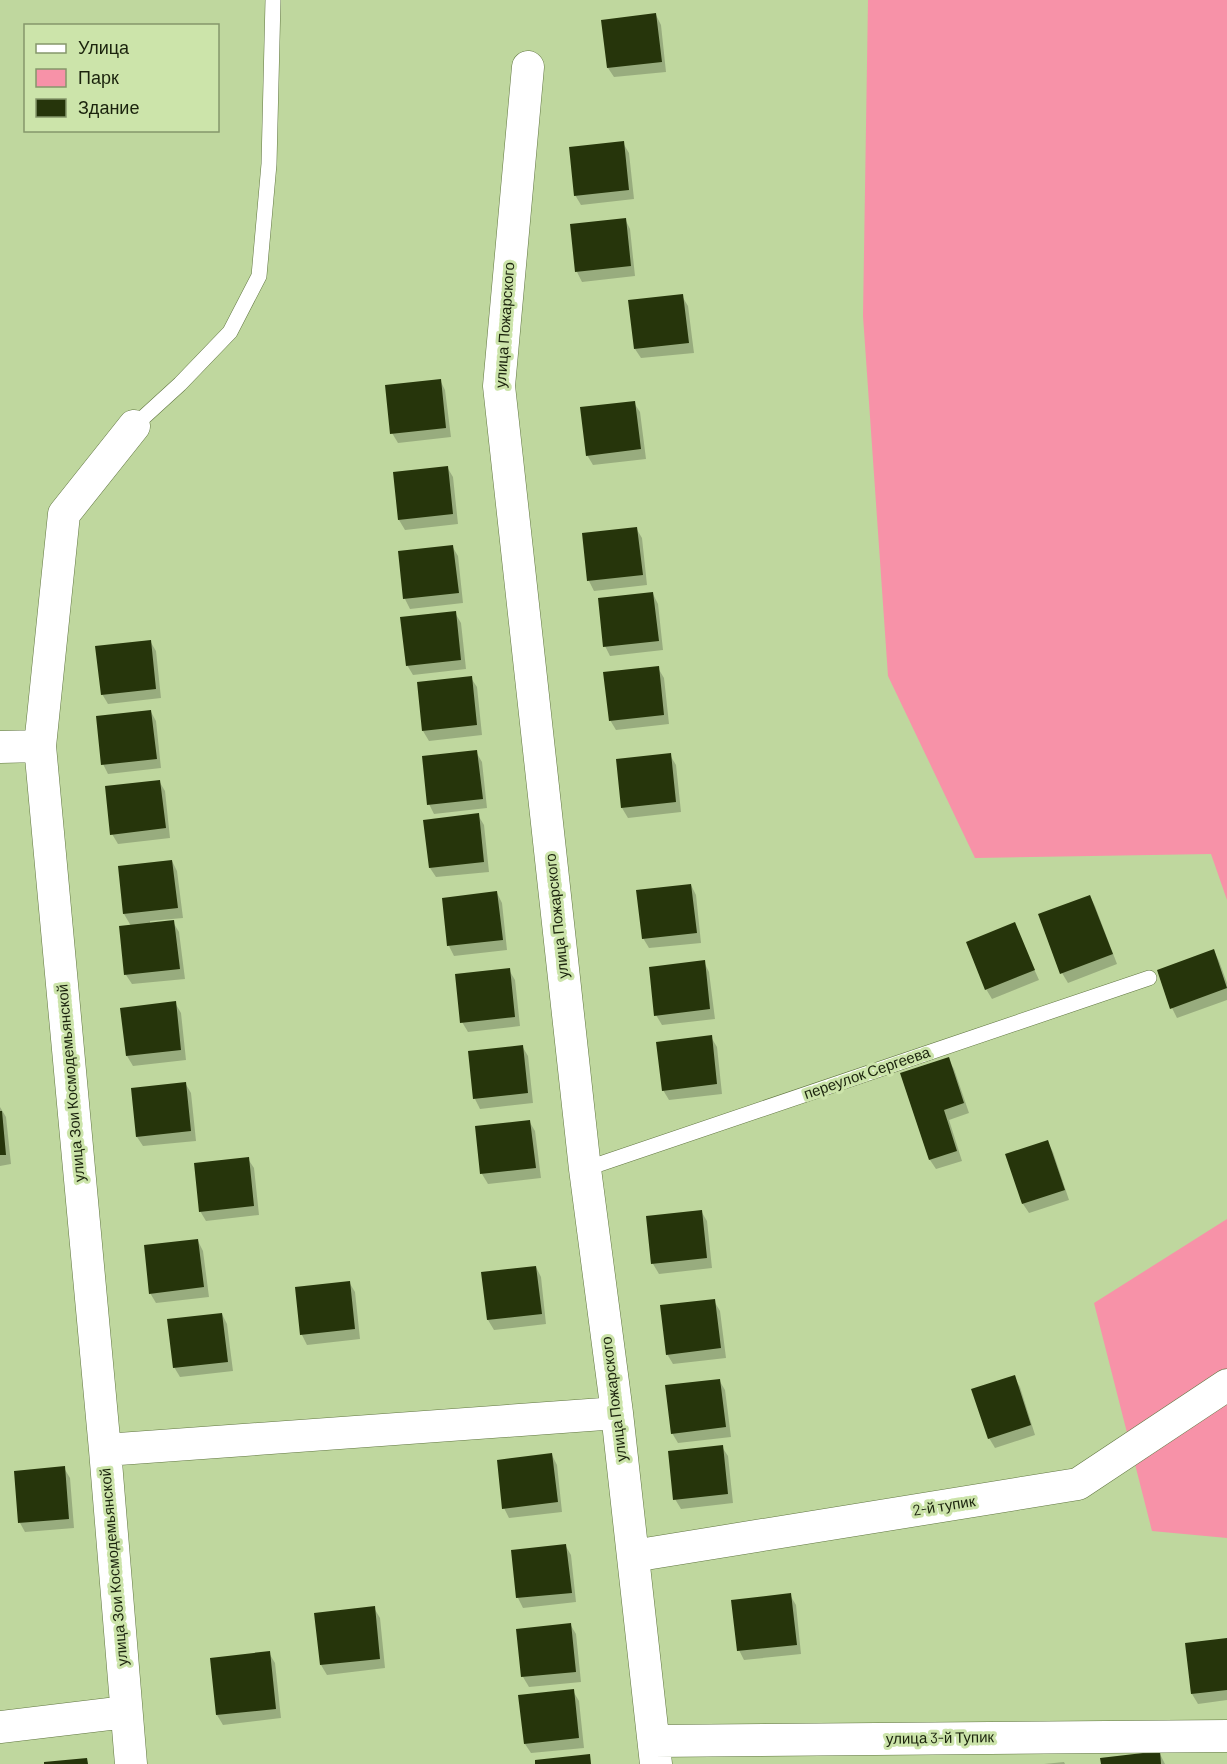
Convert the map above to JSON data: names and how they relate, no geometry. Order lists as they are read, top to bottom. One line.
{"streets":{"street":["улица Пожарского","улица Зои Космодемьянской","2-й тупик","улица 3-й Тупик"],"lane":["переулок Сергеева"]},"crossings":[["улица Пожарского","переулок Сергеева"],["улица Пожарского","2-й тупик"],["улица Пожарского","улица 3-й Тупик"]],"legend":["Улица","Парк","Здание"]}
